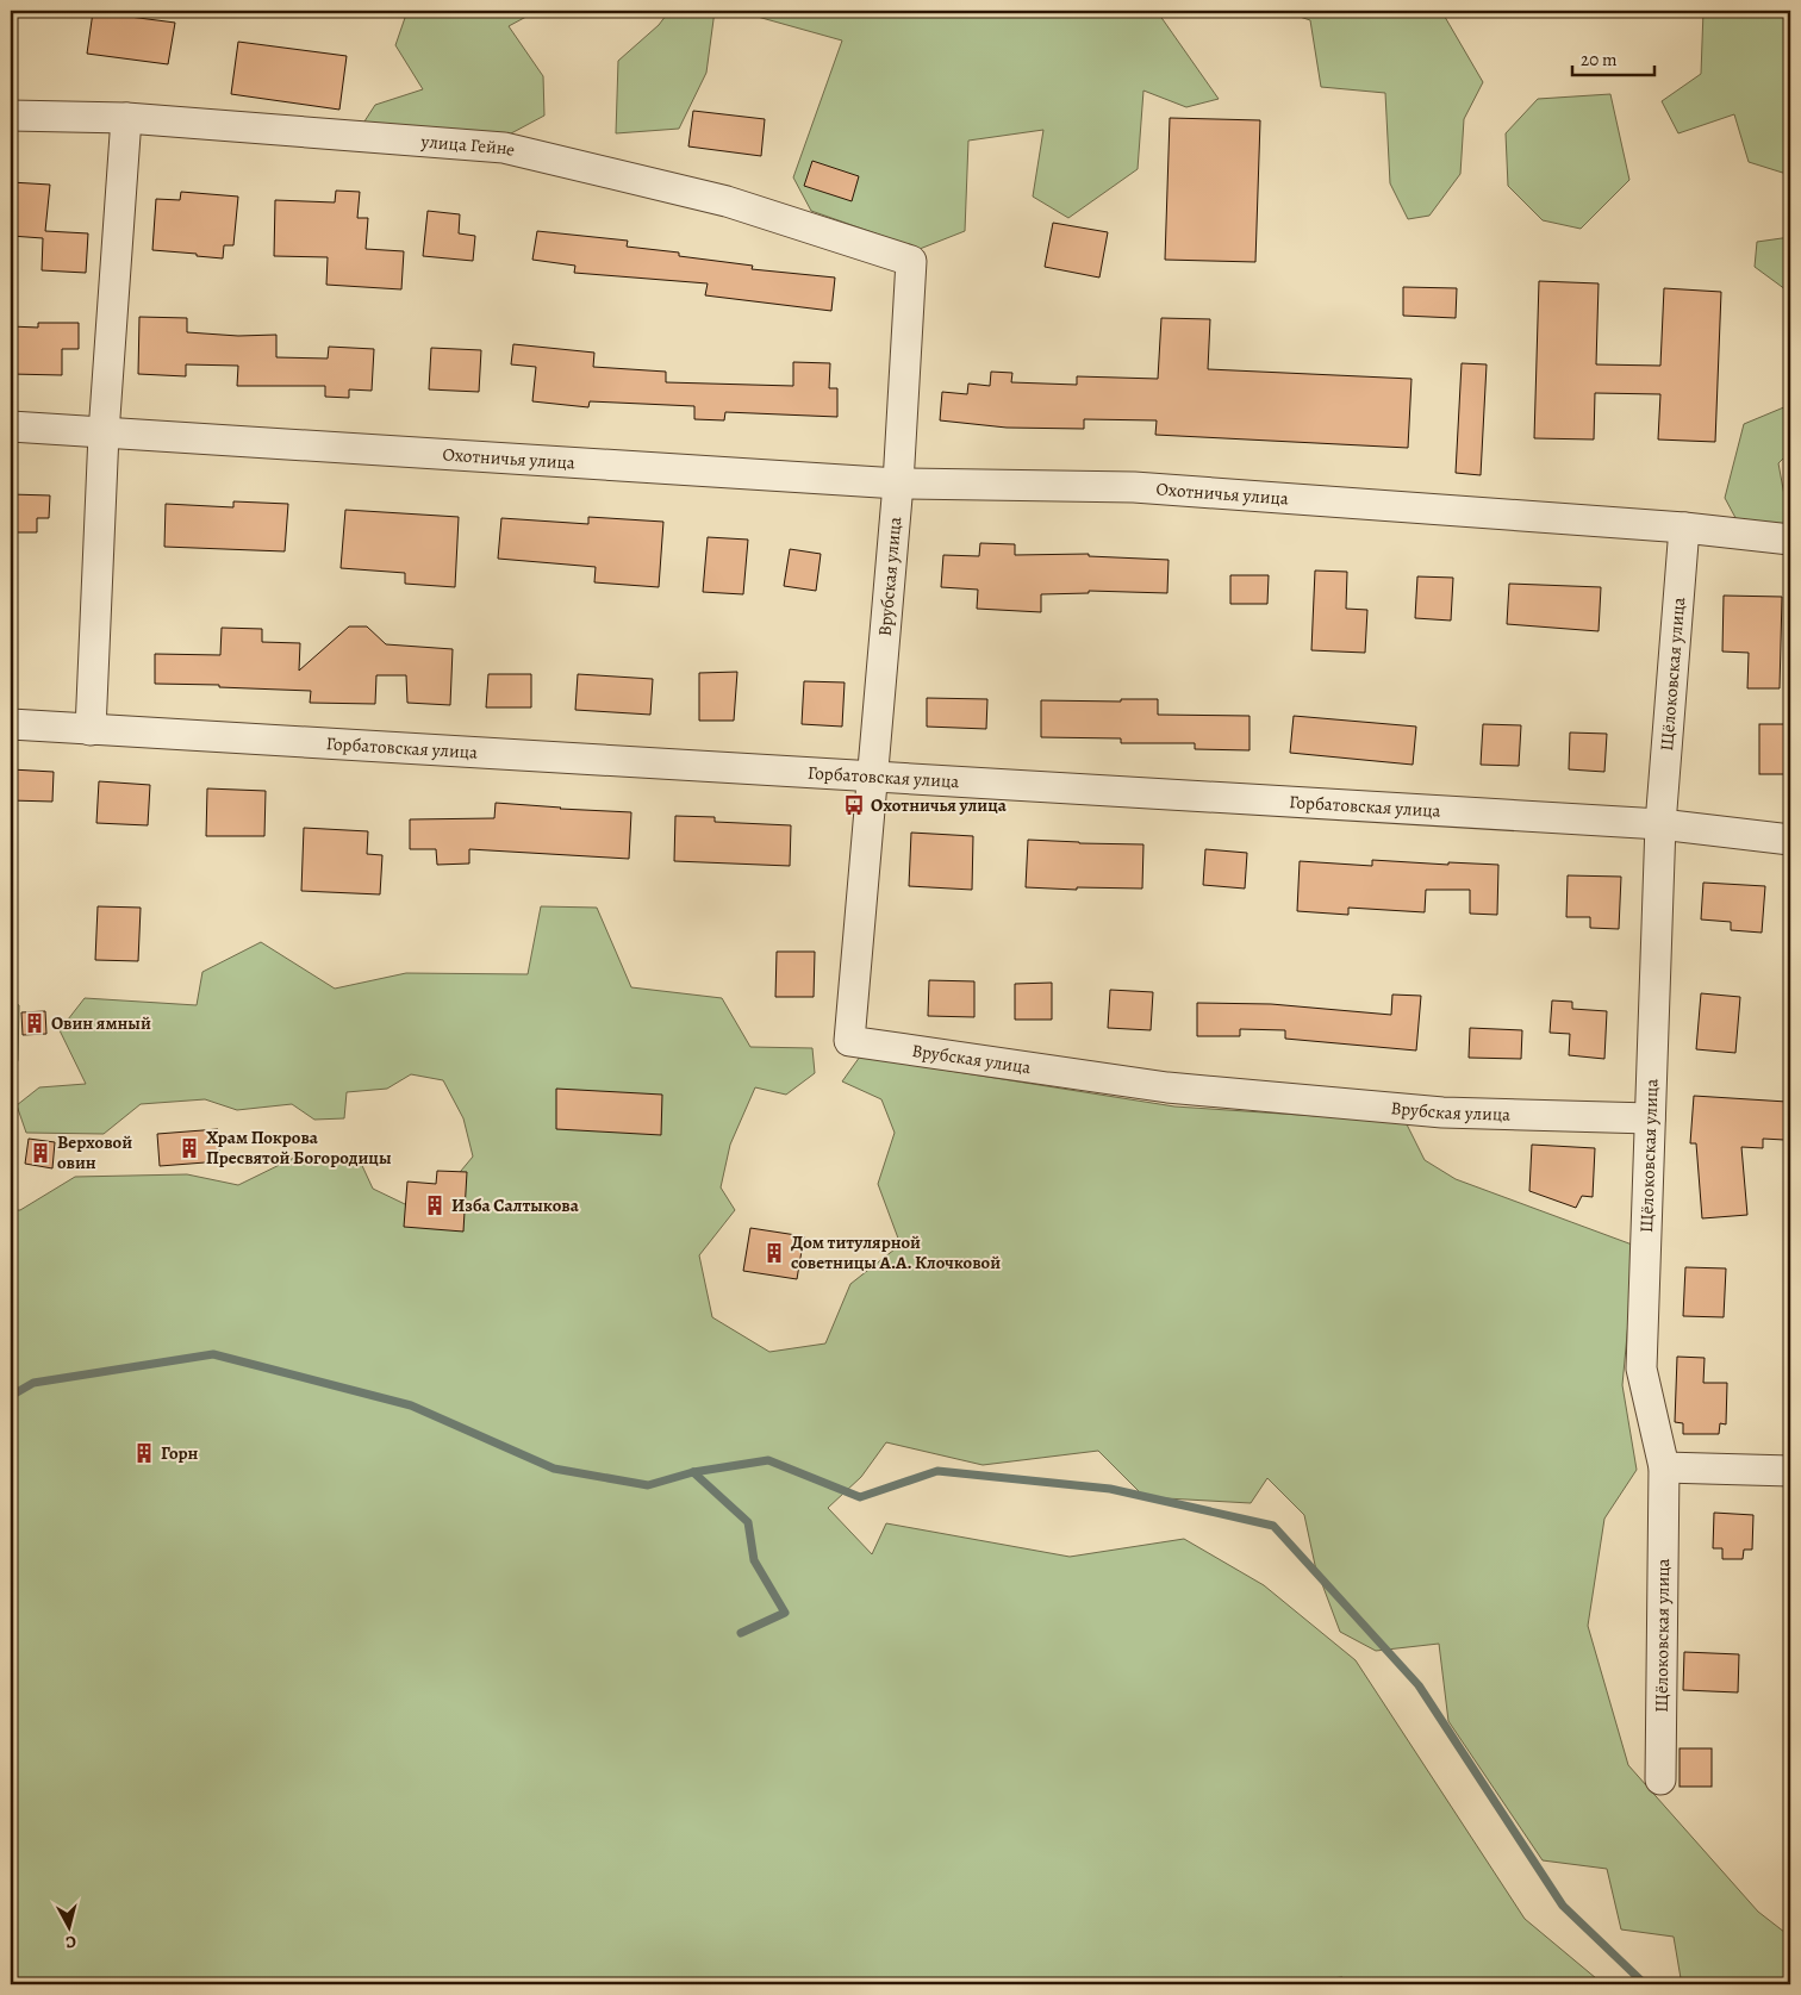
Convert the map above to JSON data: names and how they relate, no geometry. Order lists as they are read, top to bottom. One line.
{"streets":{"street":["улица Гейне","Охотничья улица","Врубская улица","Щёлоковская улица","Горбатовская улица"]},"crossings":[["улица Гейне","Врубская улица"],["Охотничья улица","Врубская улица"],["Охотничья улица","Щёлоковская улица"],["Врубская улица","Щёлоковская улица"],["Врубская улица","Горбатовская улица"],["Щёлоковская улица","Горбатовская улица"]],"places":{"bus stop":["Охотничья улица"],"building":["Овин ямный","Храм Покрова Пресвятой Богородицы","Верховой овин","Изба Салтыкова","Дом титулярной советницы А.А. Клочковой","Горн"]},"scale_bar":"20 m","north":"bottom"}
